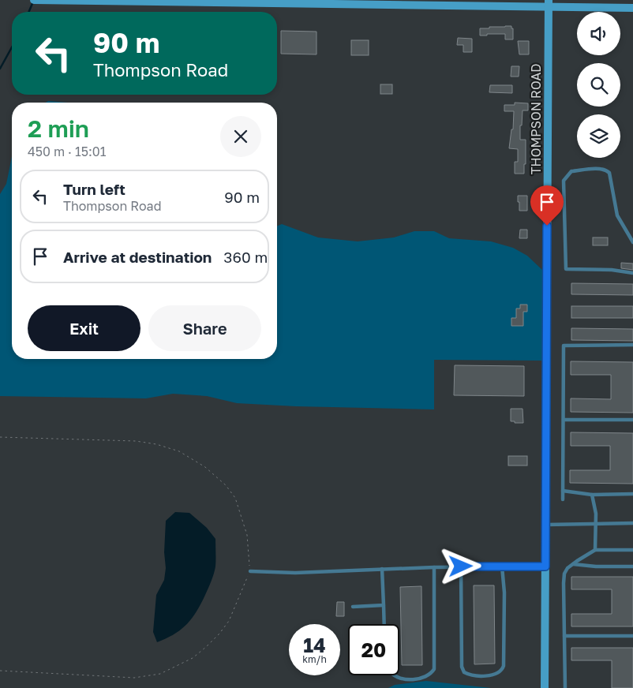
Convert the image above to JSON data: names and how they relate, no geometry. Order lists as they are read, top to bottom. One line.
{"streets":{"main road":["THOMPSON ROAD"]},"page":{"turn":["90 m","Thompson Road"],"heading":["2 min","450 m · 15:01"],"list":[{"name":"Turn left","note":"Thompson Road","value":"90 m"},{"name":"Arrive at destination","value":"360 m"}],"buttons":["Exit","Share"],"speed":"14 km/h","limit":"20"}}
